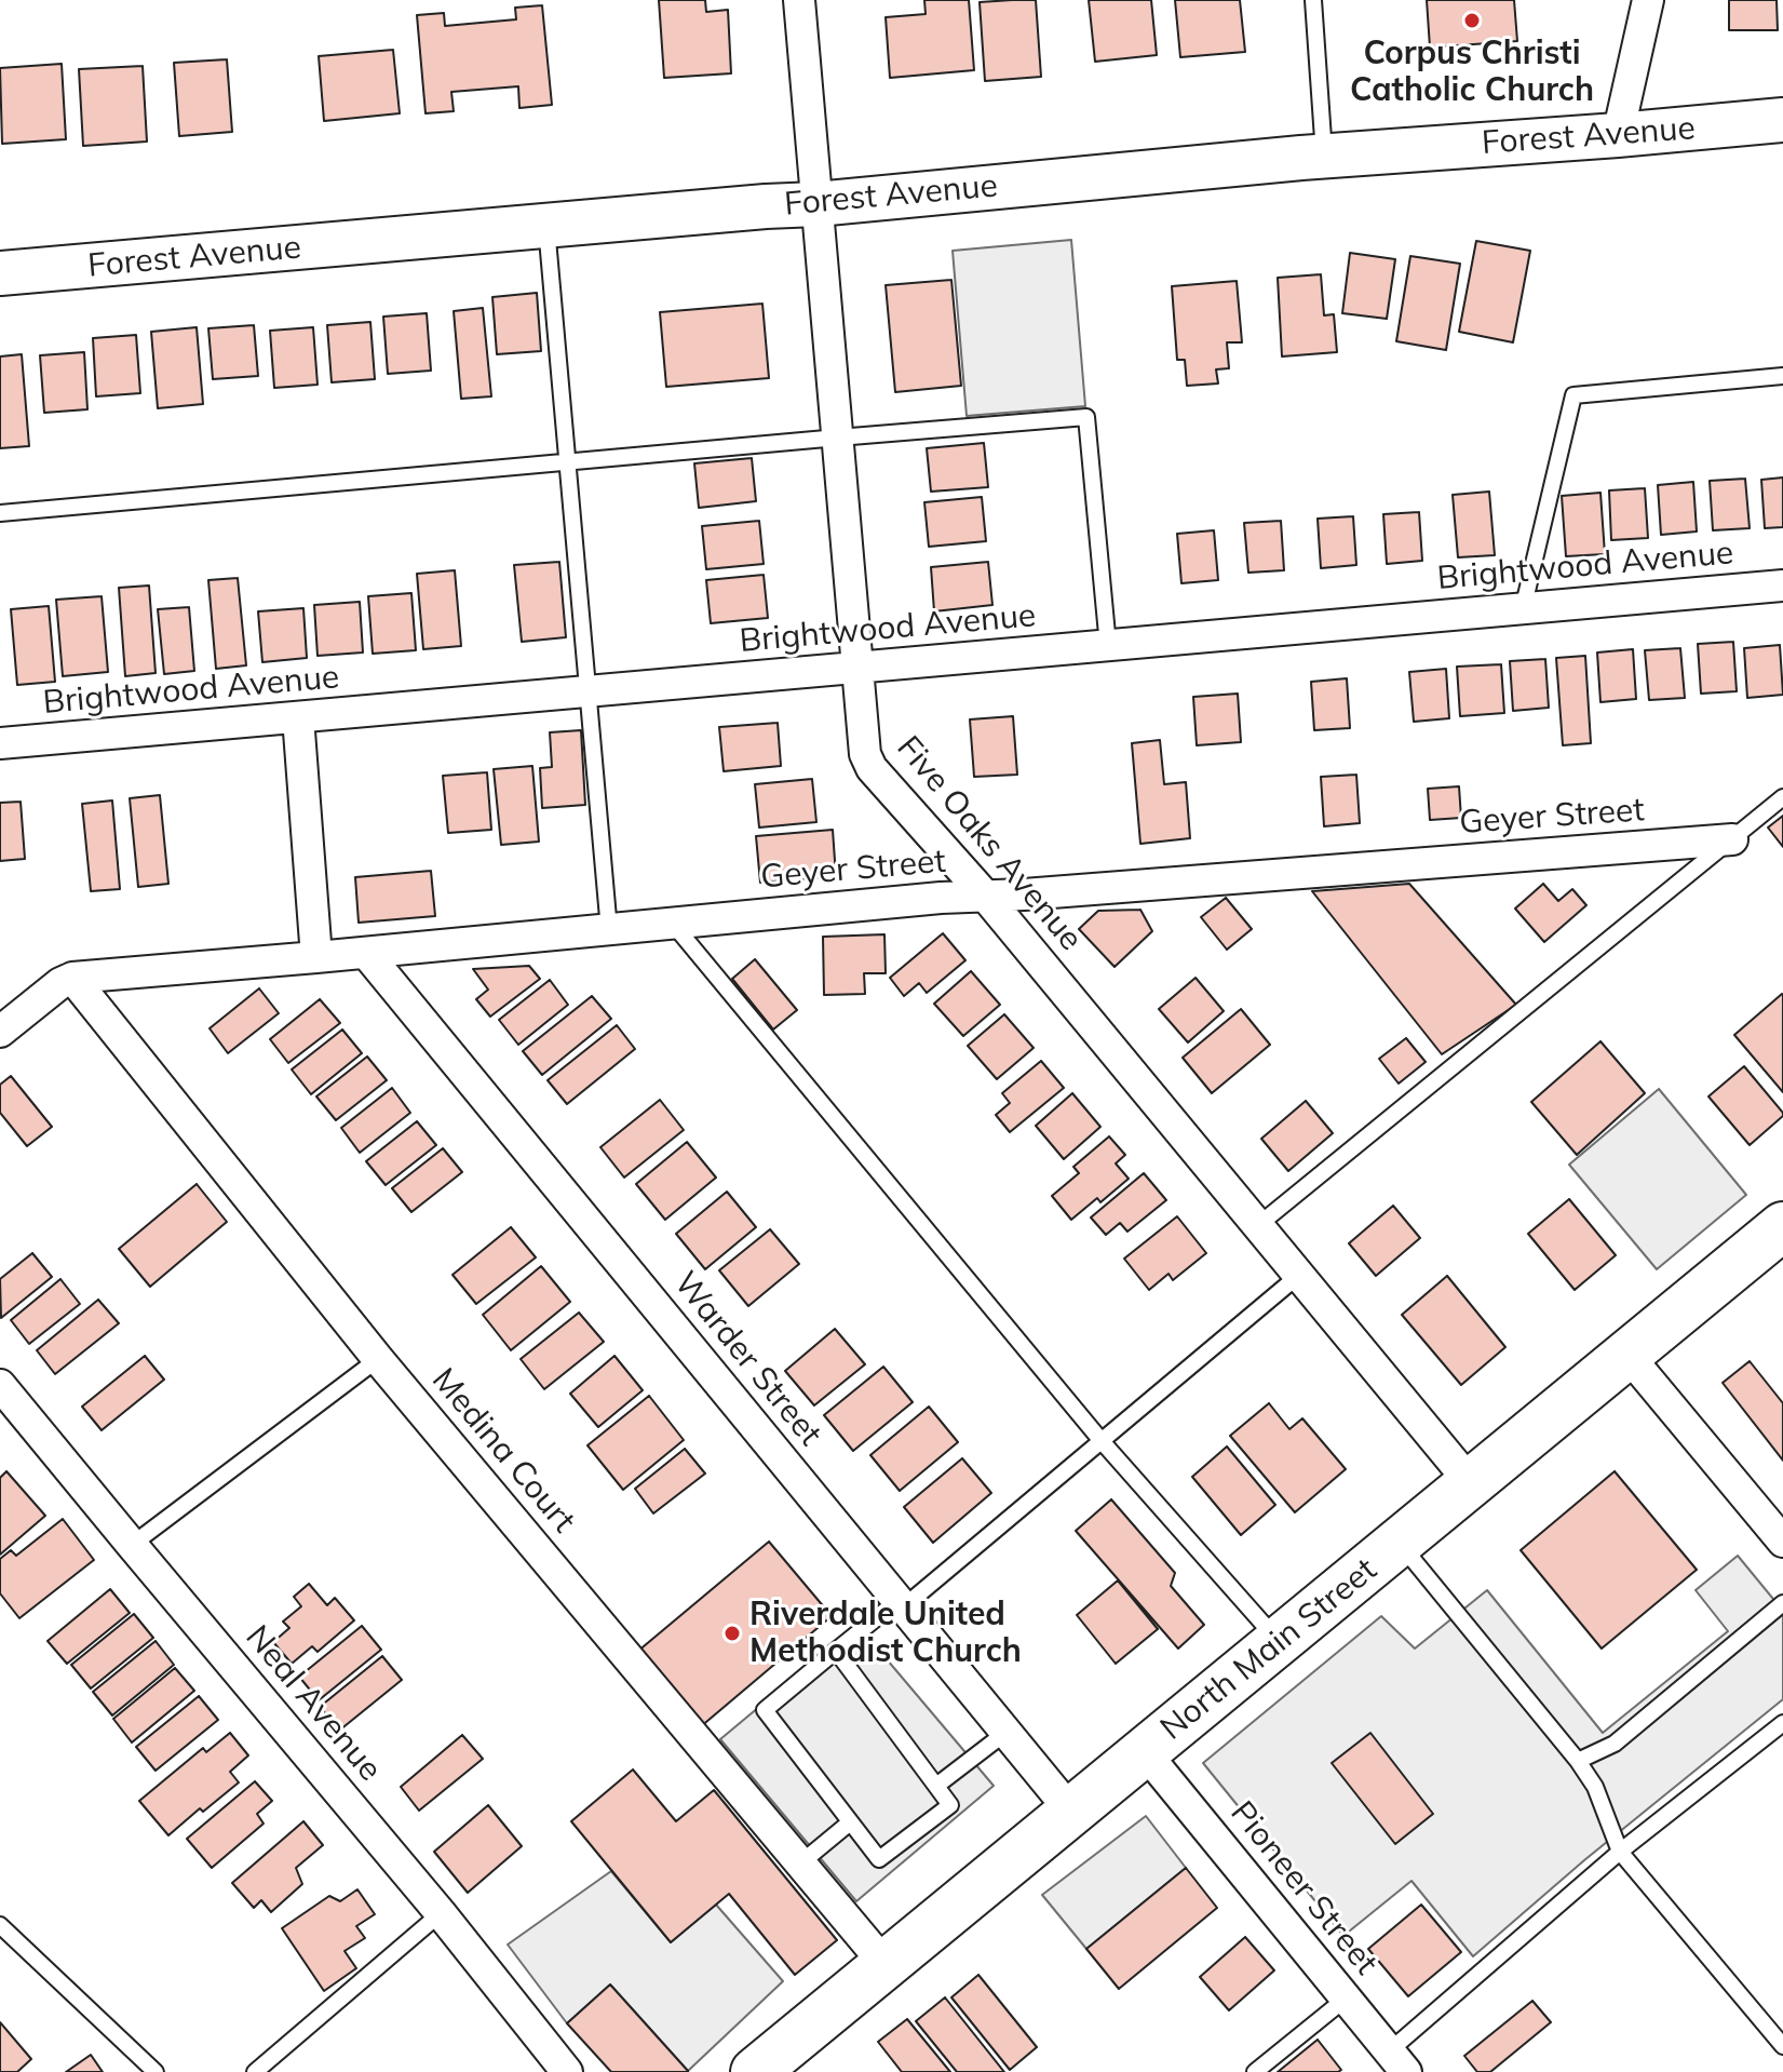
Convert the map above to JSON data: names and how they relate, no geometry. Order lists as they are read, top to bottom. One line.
{"streets":{"main road":["North Main Street"],"street":["Forest Avenue","Brightwood Avenue","Geyer Street","Five Oaks Avenue","Warder Street","Medina Court","Neal Avenue","Pioneer Street"]},"crossings":[["Forest Avenue","Five Oaks Avenue"],["Brightwood Avenue","Five Oaks Avenue"],["Geyer Street","Five Oaks Avenue"],["Geyer Street","Warder Street"],["Geyer Street","Medina Court"],["Five Oaks Avenue","North Main Street"],["Warder Street","North Main Street"],["Medina Court","North Main Street"],["North Main Street","Pioneer Street"]],"places":["Corpus Christi Catholic Church","Riverdale United Methodist Church"]}
